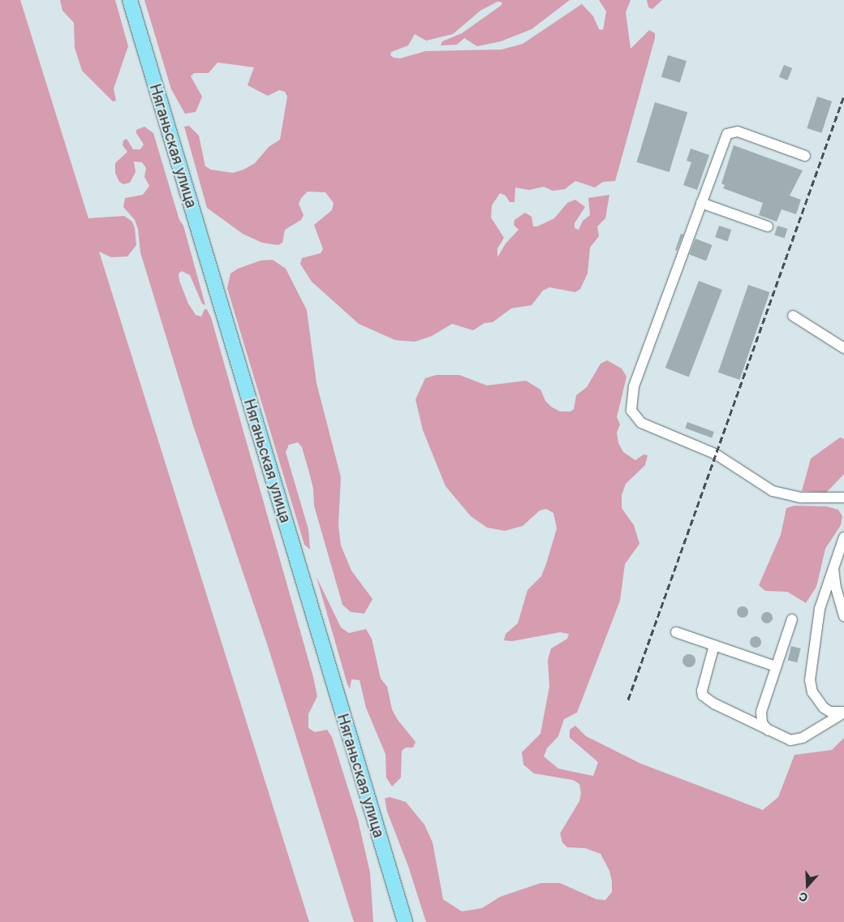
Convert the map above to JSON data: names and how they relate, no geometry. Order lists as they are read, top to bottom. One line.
{"streets":{"highway":["Няганьская улица"]},"north":"bottom"}
